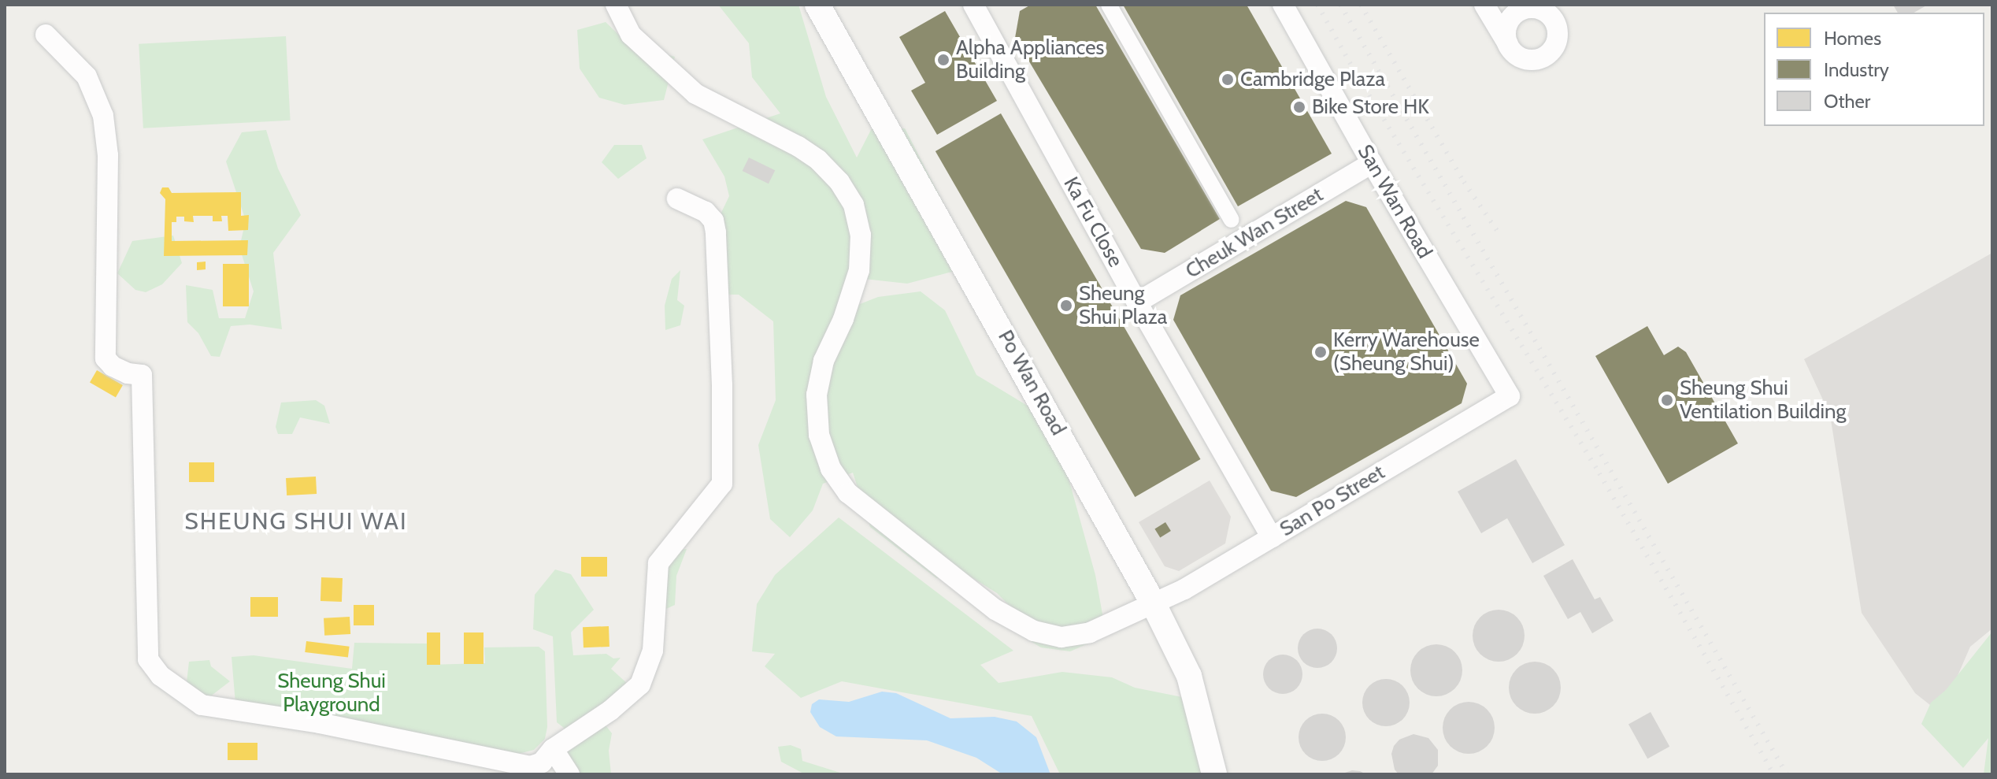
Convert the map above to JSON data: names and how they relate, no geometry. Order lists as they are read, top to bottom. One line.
{"streets":{"street":["San Wan Road","Ka Fu Close","Cheuk Wan Street","Po Wan Road","San Po Street"]},"crossings":[["San Wan Road","Cheuk Wan Street"],["San Wan Road","San Po Street"],["Ka Fu Close","Cheuk Wan Street"],["Ka Fu Close","San Po Street"],["Po Wan Road","San Po Street"]],"districts":["SHEUNG SHUI WAI"],"parks":["Sheung Shui Playground"],"places":["Alpha Appliances Building","Cambridge Plaza","Bike Store HK","Sheung Shui Plaza","Kerry Warehouse (Sheung Shui)","Sheung Shui Ventilation Building"],"legend":["Homes","Industry","Other"]}
